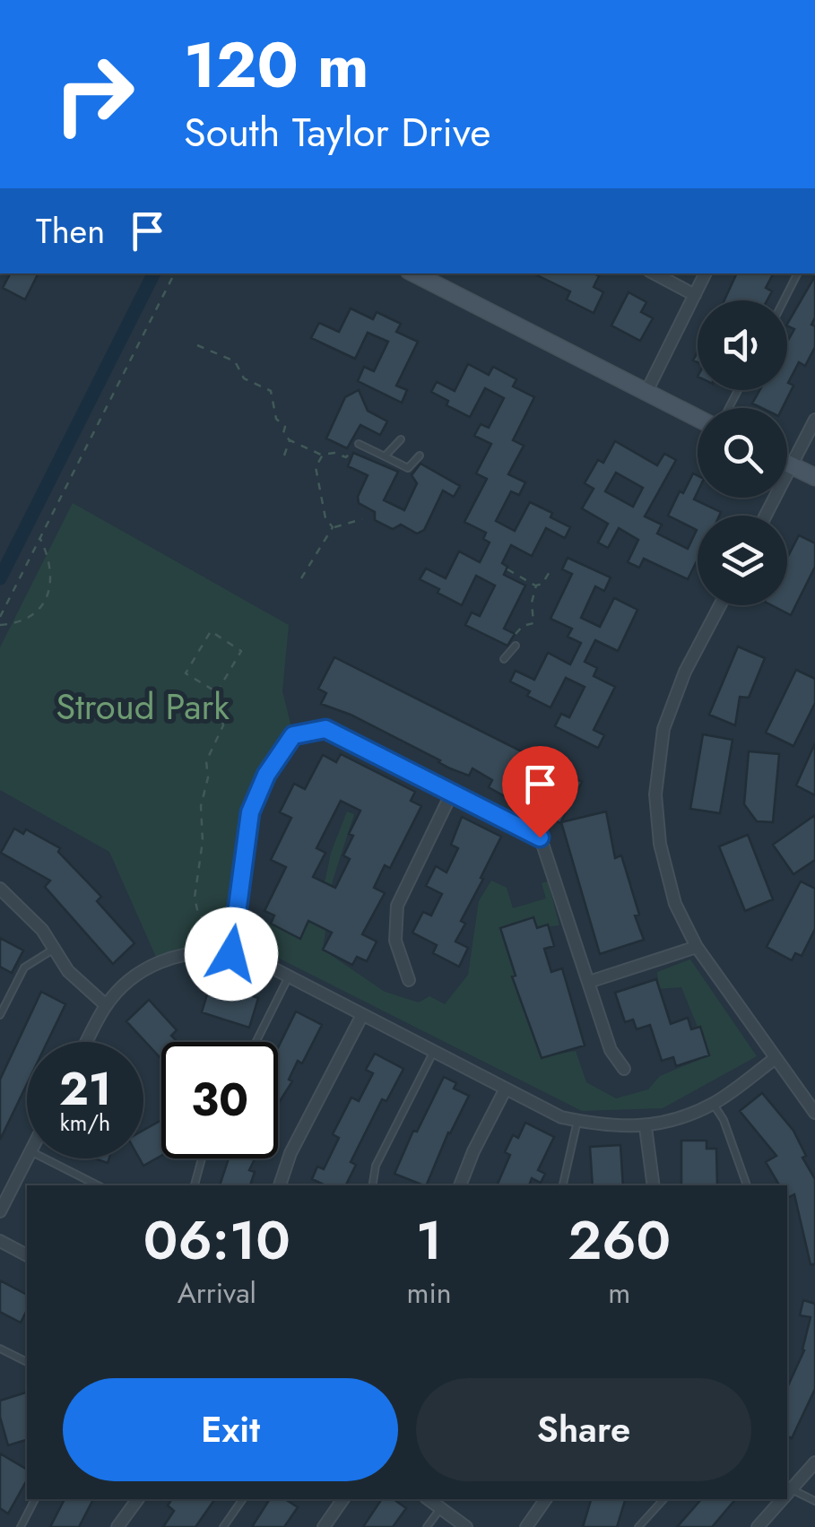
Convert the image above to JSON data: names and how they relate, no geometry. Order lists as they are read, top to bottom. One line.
{"parks":["Stroud Park"],"page":{"turn":["120 m","South Taylor Drive"],"then":"Then","speed":"21 km/h","limit":"30","eta":["06:10","Arrival","1","min","260","m"],"buttons":["Exit","Share"]}}
